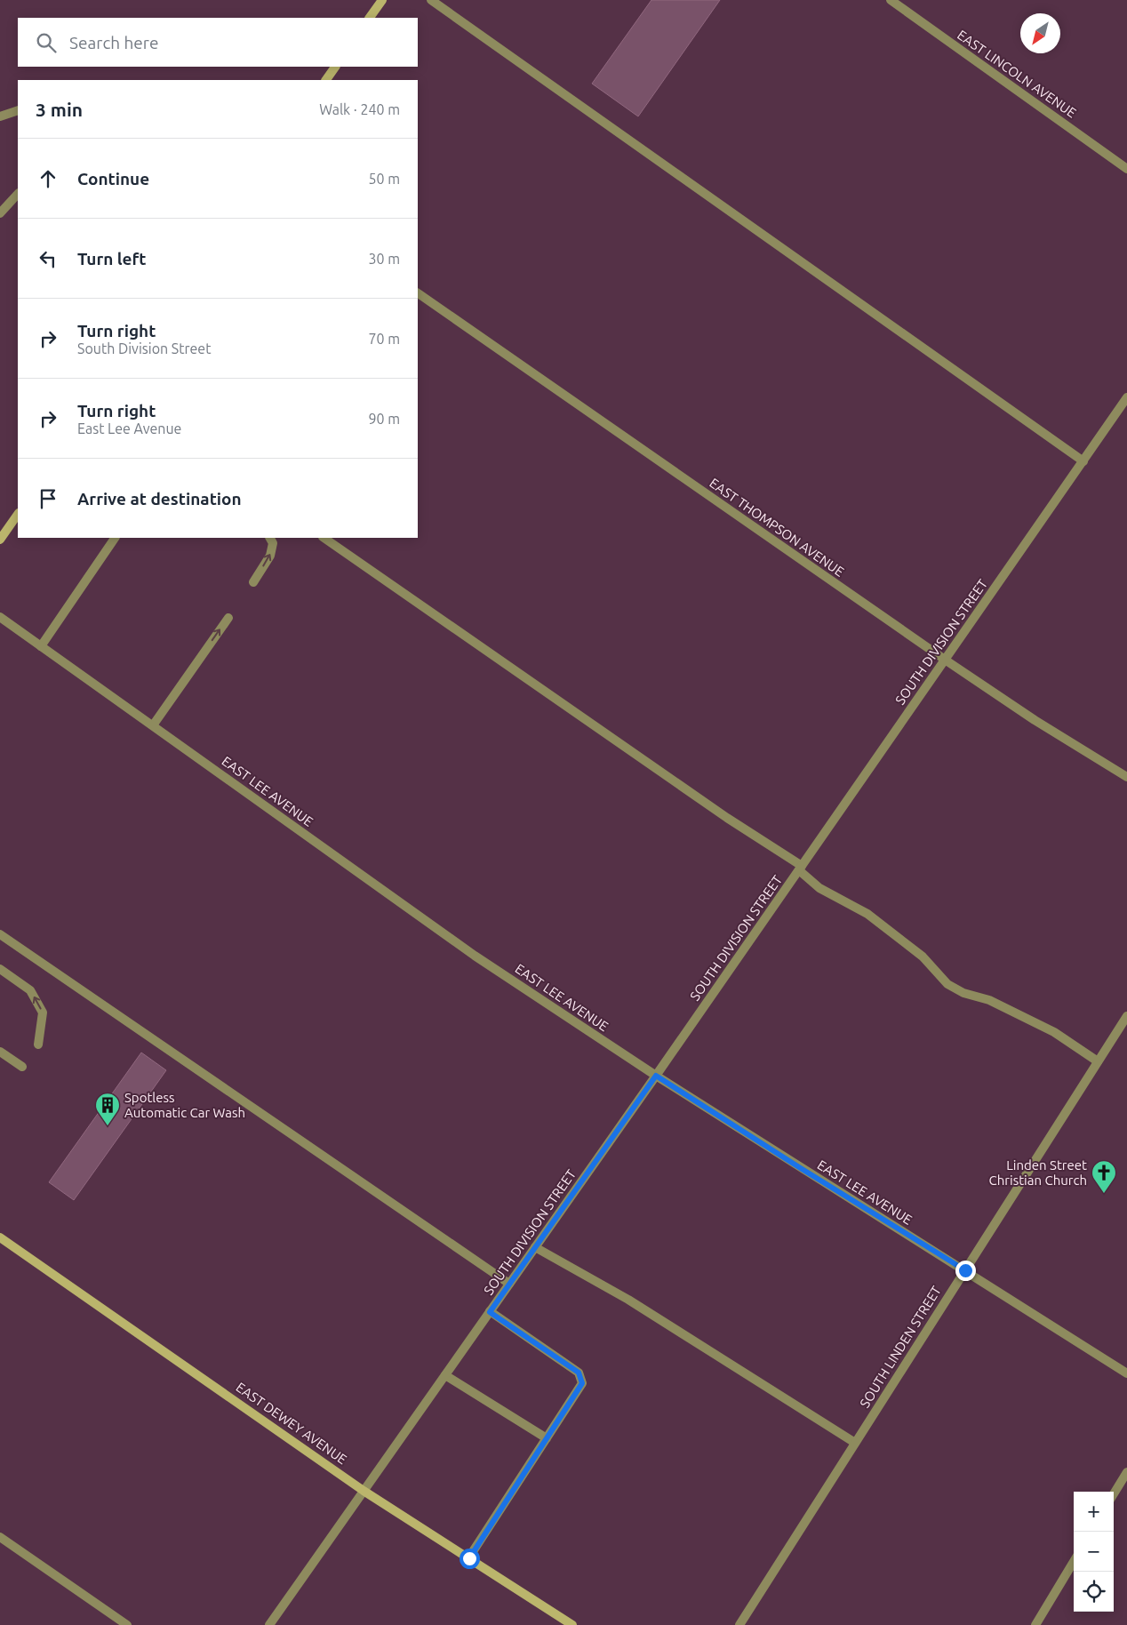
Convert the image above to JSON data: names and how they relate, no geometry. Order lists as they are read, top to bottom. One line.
{"streets":{"main road":["EAST DEWEY AVENUE"],"street":["EAST LINCOLN AVENUE","EAST THOMPSON AVENUE","SOUTH DIVISION STREET","EAST LEE AVENUE","SOUTH LINDEN STREET"]},"crossings":[["EAST THOMPSON AVENUE","SOUTH DIVISION STREET"],["SOUTH DIVISION STREET","EAST LEE AVENUE"],["SOUTH DIVISION STREET","EAST DEWEY AVENUE"],["EAST LEE AVENUE","SOUTH LINDEN STREET"]],"places":{"building":["Spotless Automatic Car Wash"],"church":["Linden Street Christian Church"]},"north":"bottom left","page":{"search":"Search here","heading":["3 min","Walk · 240 m"],"list":[["Continue","50 m"],["Turn left","30 m"],["Turn right","South Division Street","70 m"],["Turn right","East Lee Avenue","90 m"],"Arrive at destination"],"map_buttons":["+","−"]}}
